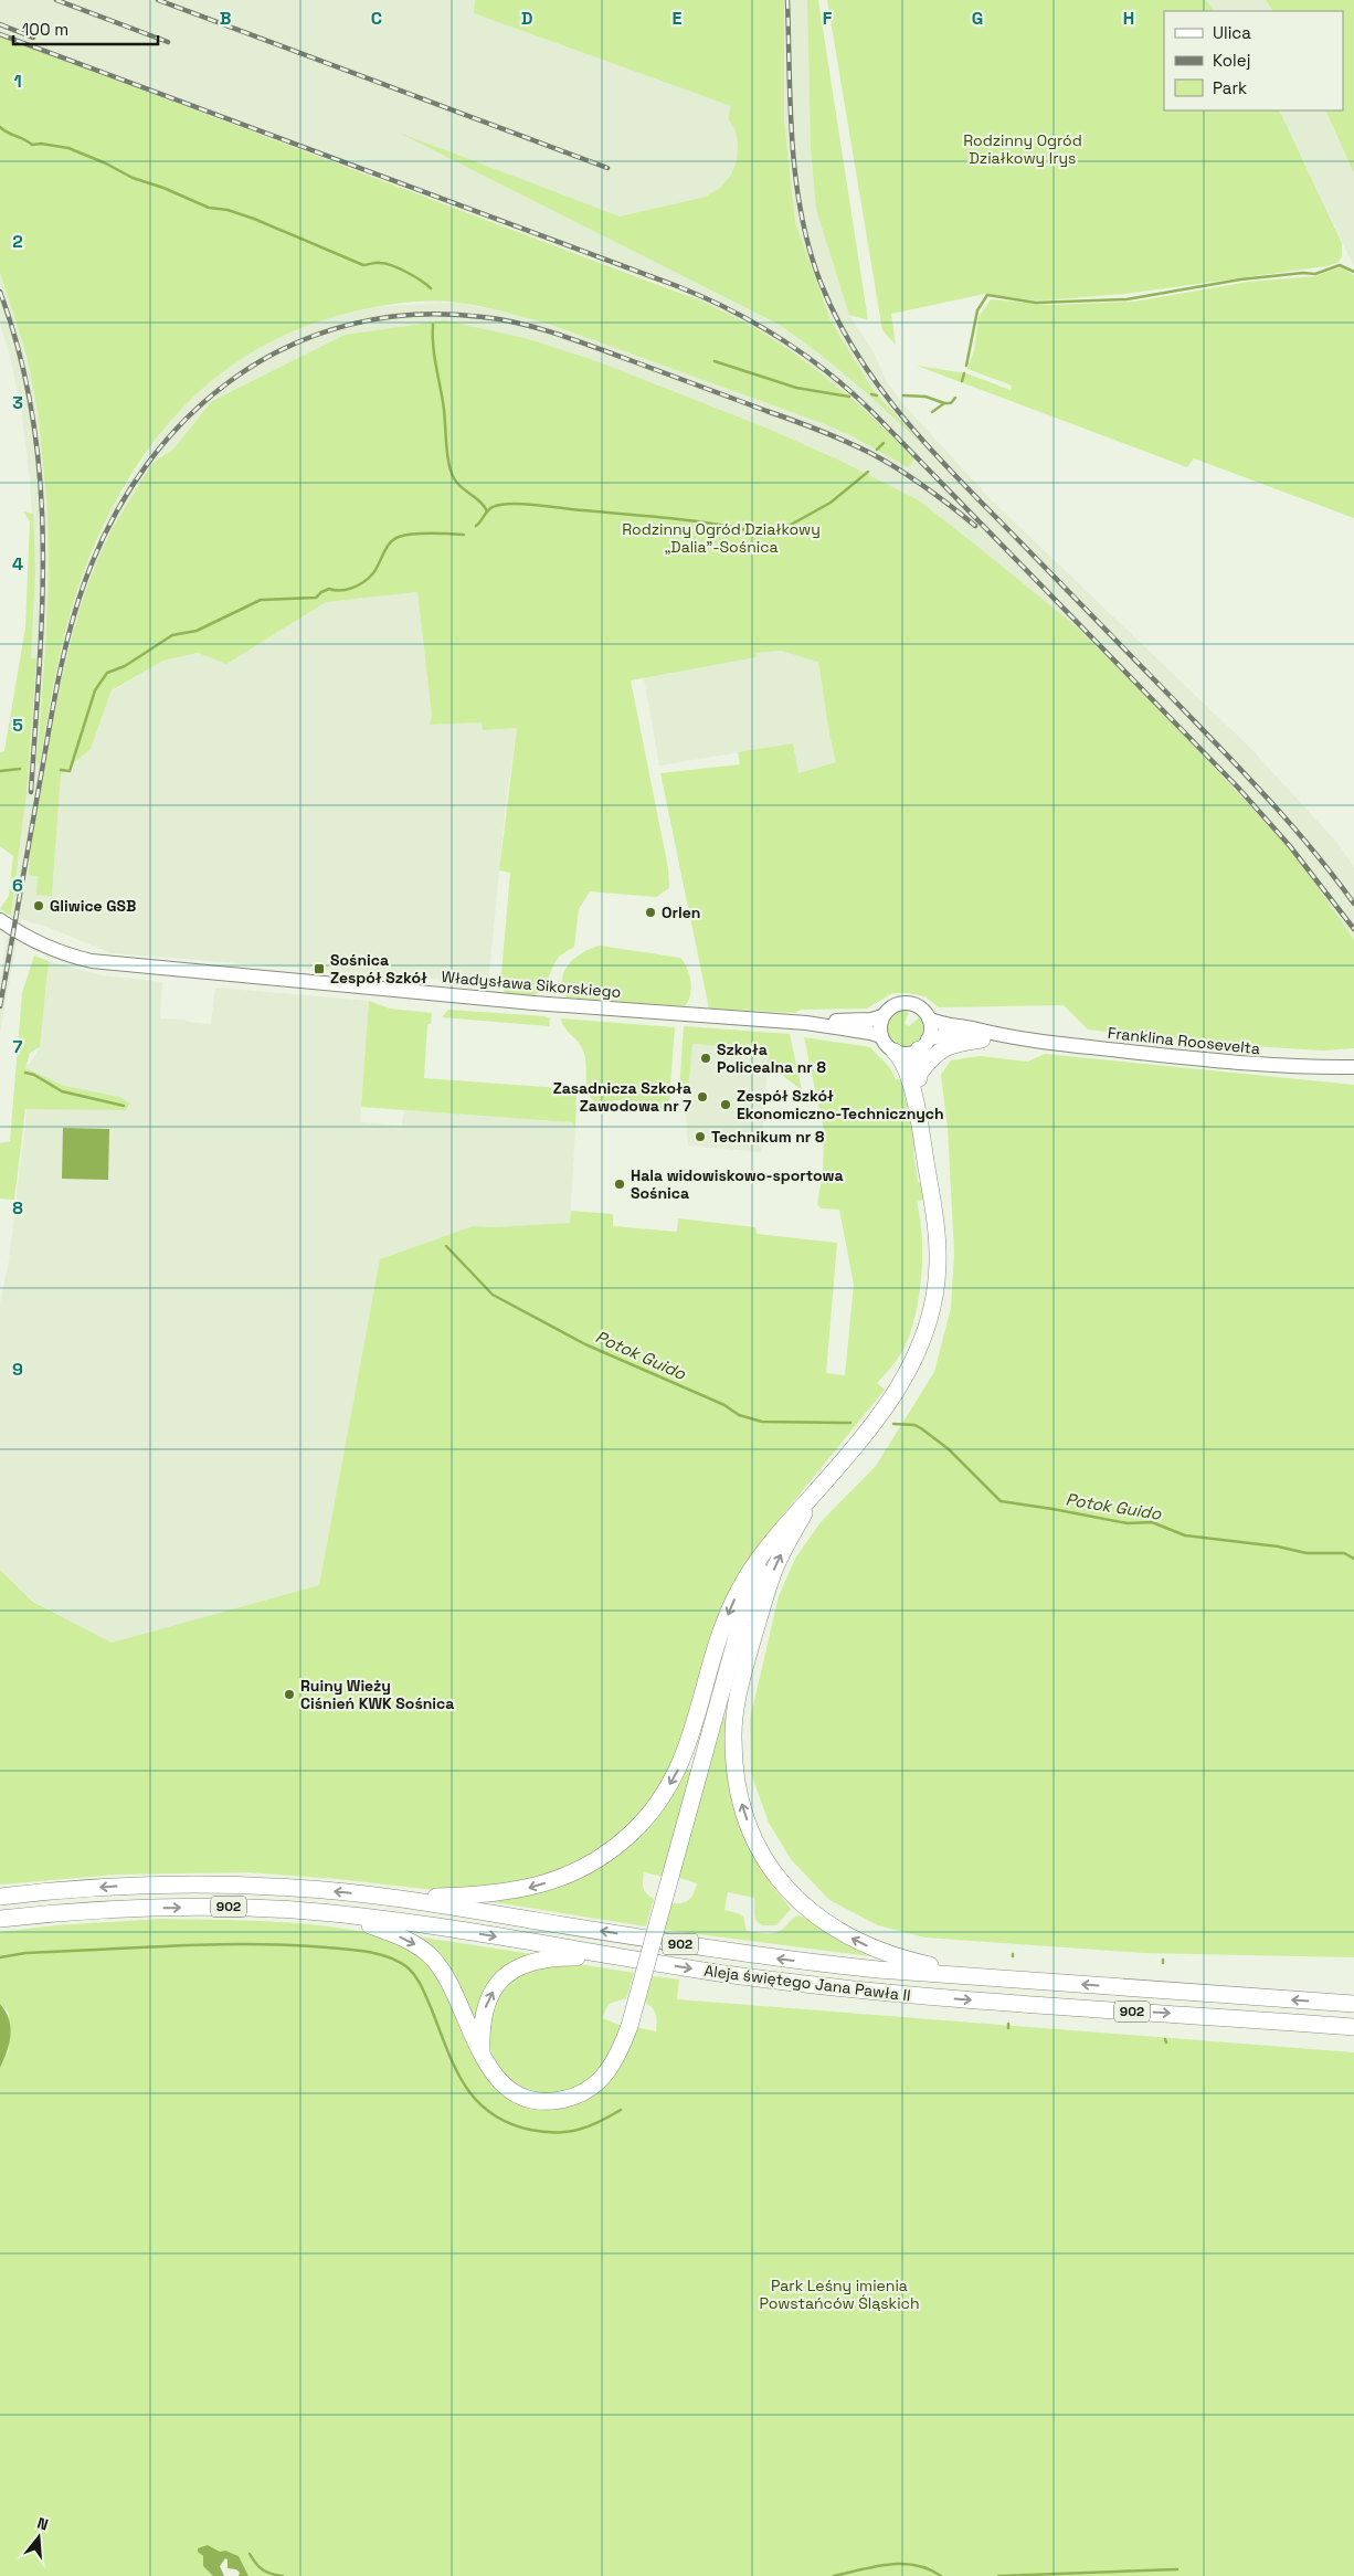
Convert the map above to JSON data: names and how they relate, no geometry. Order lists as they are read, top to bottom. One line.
{"streets":{"main road":["902","Aleja świętego Jana Pawła II"],"street":["Władysława Sikorskiego","Franklina Roosevelta"]},"crossings":[["Władysława Sikorskiego","Franklina Roosevelta"]],"water":["Potok Guido"],"parks":["Rodzinny Ogród Działkowy Irys","Rodzinny Ogród Działkowy „Dalia”-Sośnica","Park Leśny imienia Powstańców Śląskich"],"places":{"other":["Gliwice GSB","Orlen","Szkoła Policealna nr 8","Zasadnicza Szkoła Zawodowa nr 7","Zespół Szkół Ekonomiczno-Technicznych","Technikum nr 8","Hala widowiskowo-sportowa Sośnica","Ruiny Wieży Ciśnień KWK Sośnica"],"transit":["Sośnica Zespół Szkół"]},"legend":["Ulica","Kolej","Park"],"scale_bar":"100 m","north":"top","grid":{"columns":["B","C","D","E","F","G","H"],"rows":["1","2","3","4","5","6","7","8","9"]}}
